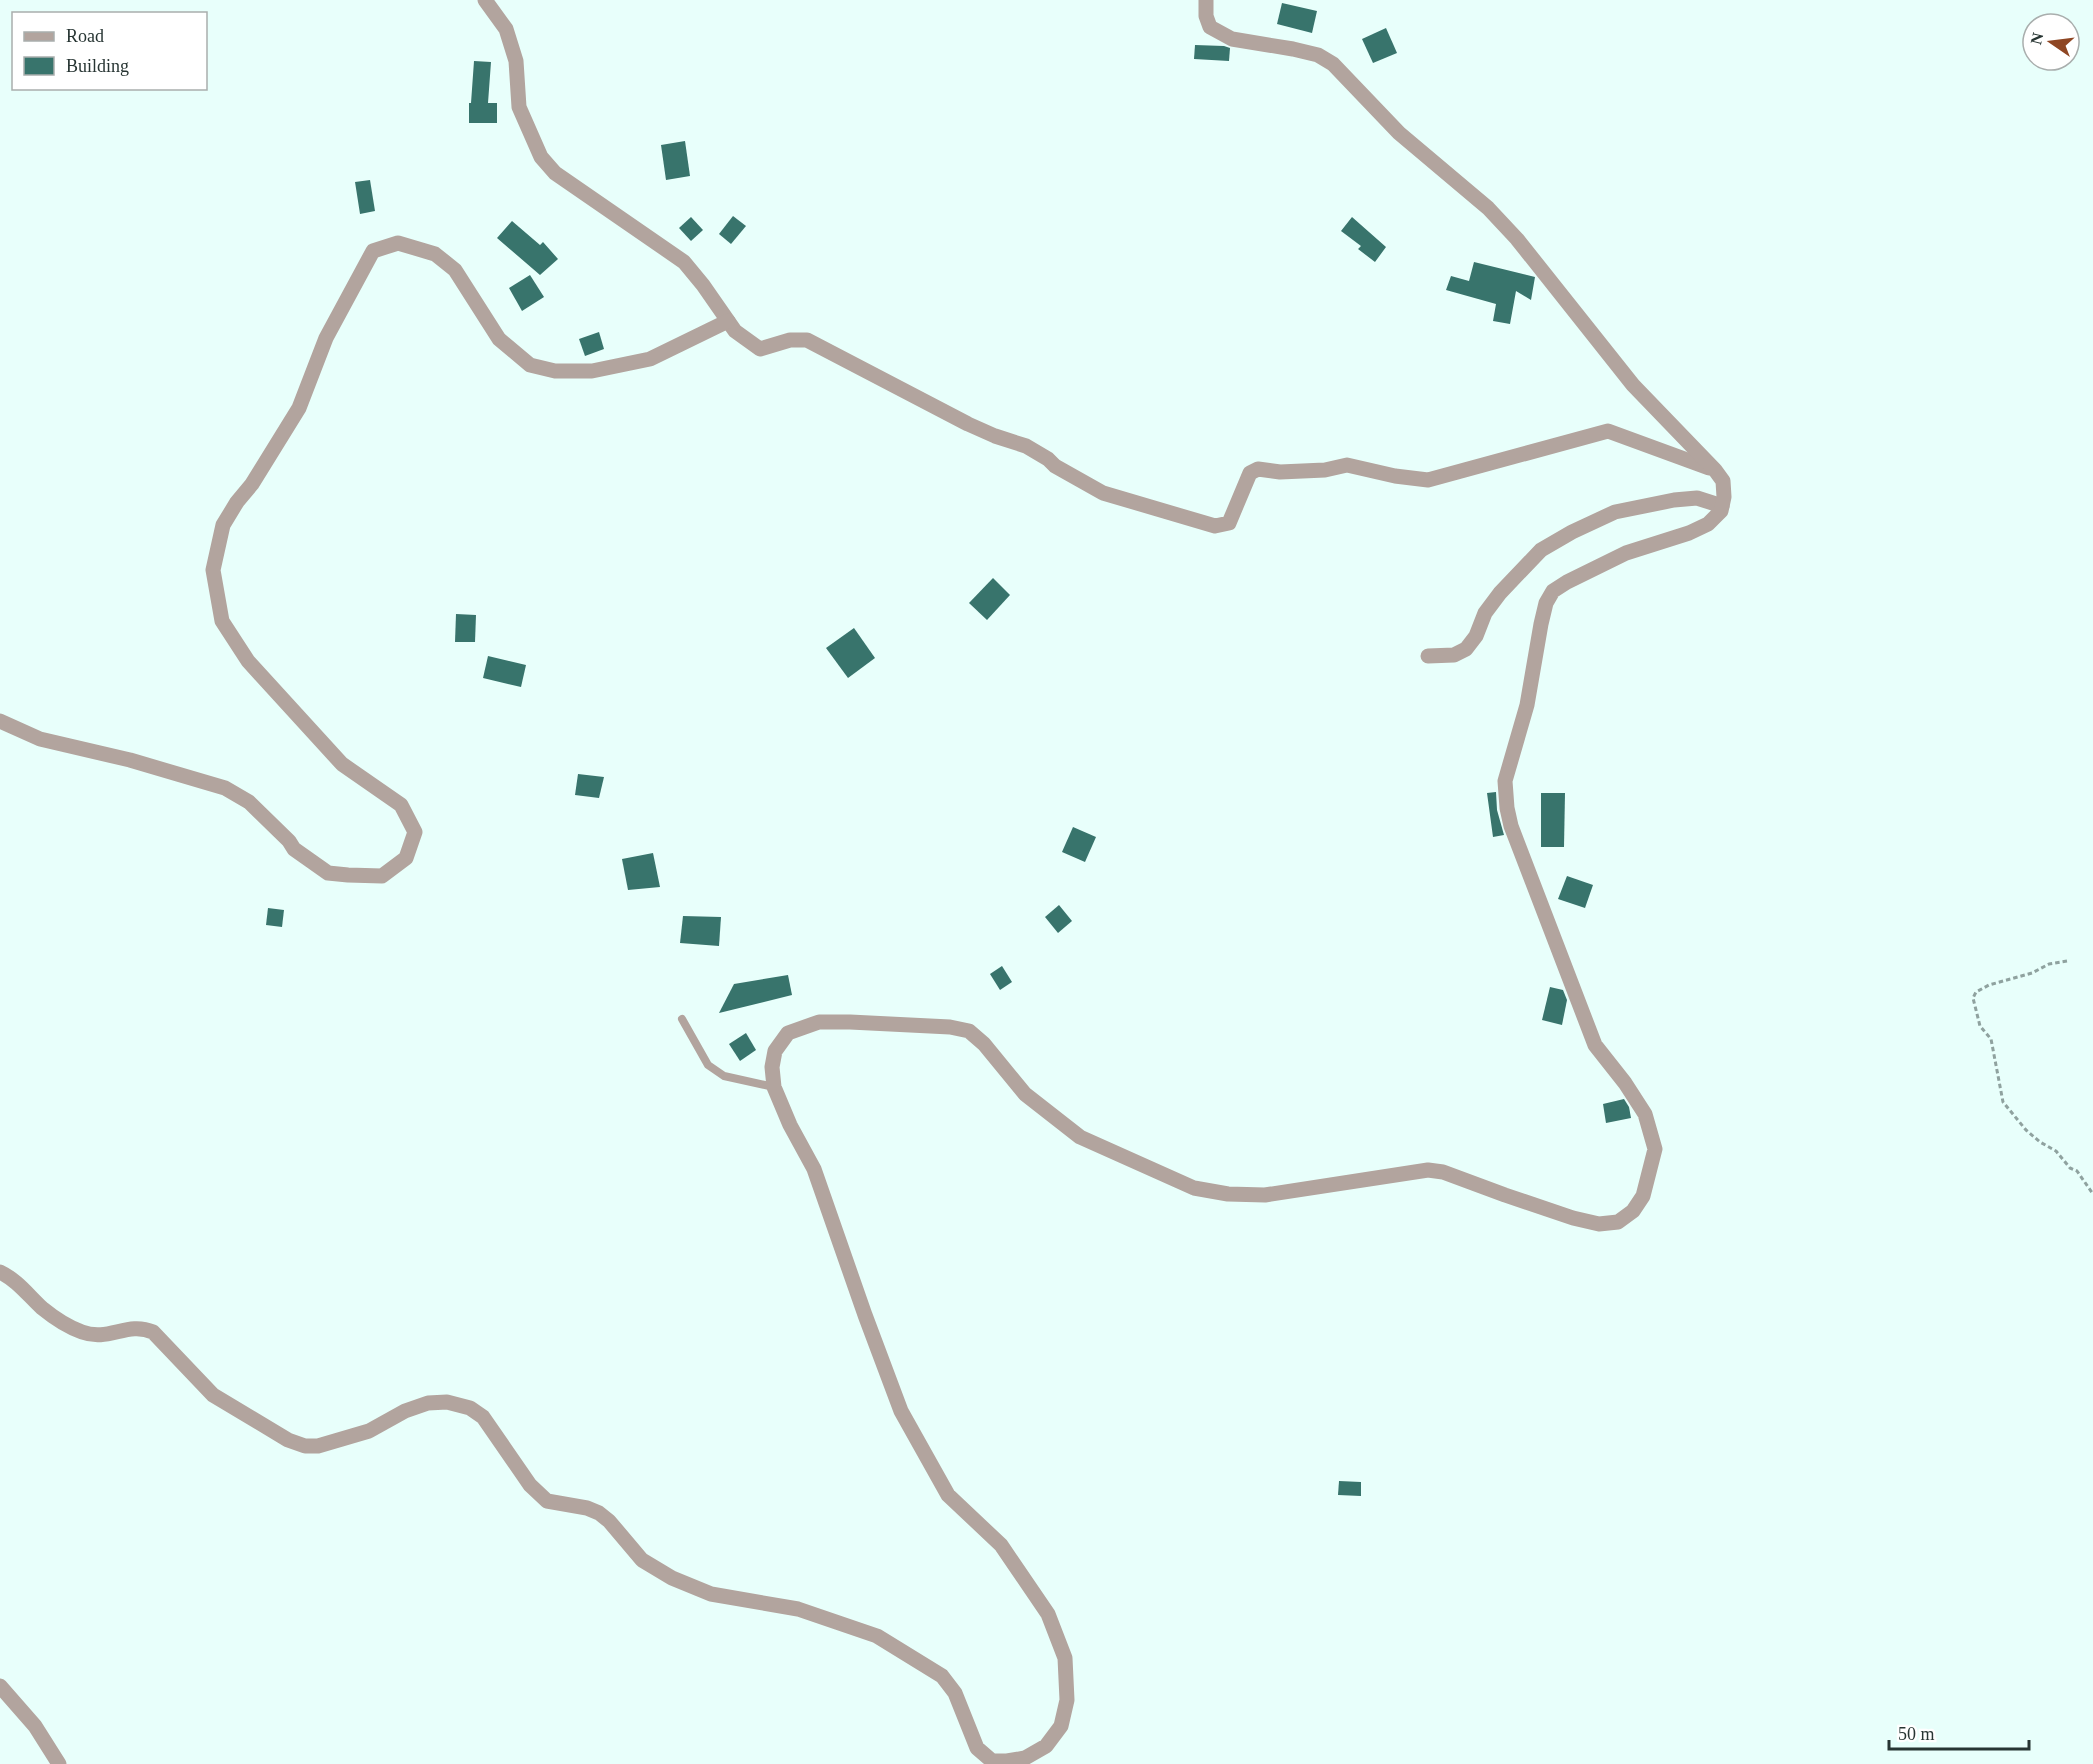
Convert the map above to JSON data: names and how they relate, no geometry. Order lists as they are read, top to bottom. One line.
{"legend":["Road","Building"],"scale_bar":"50 m","north":"left"}
